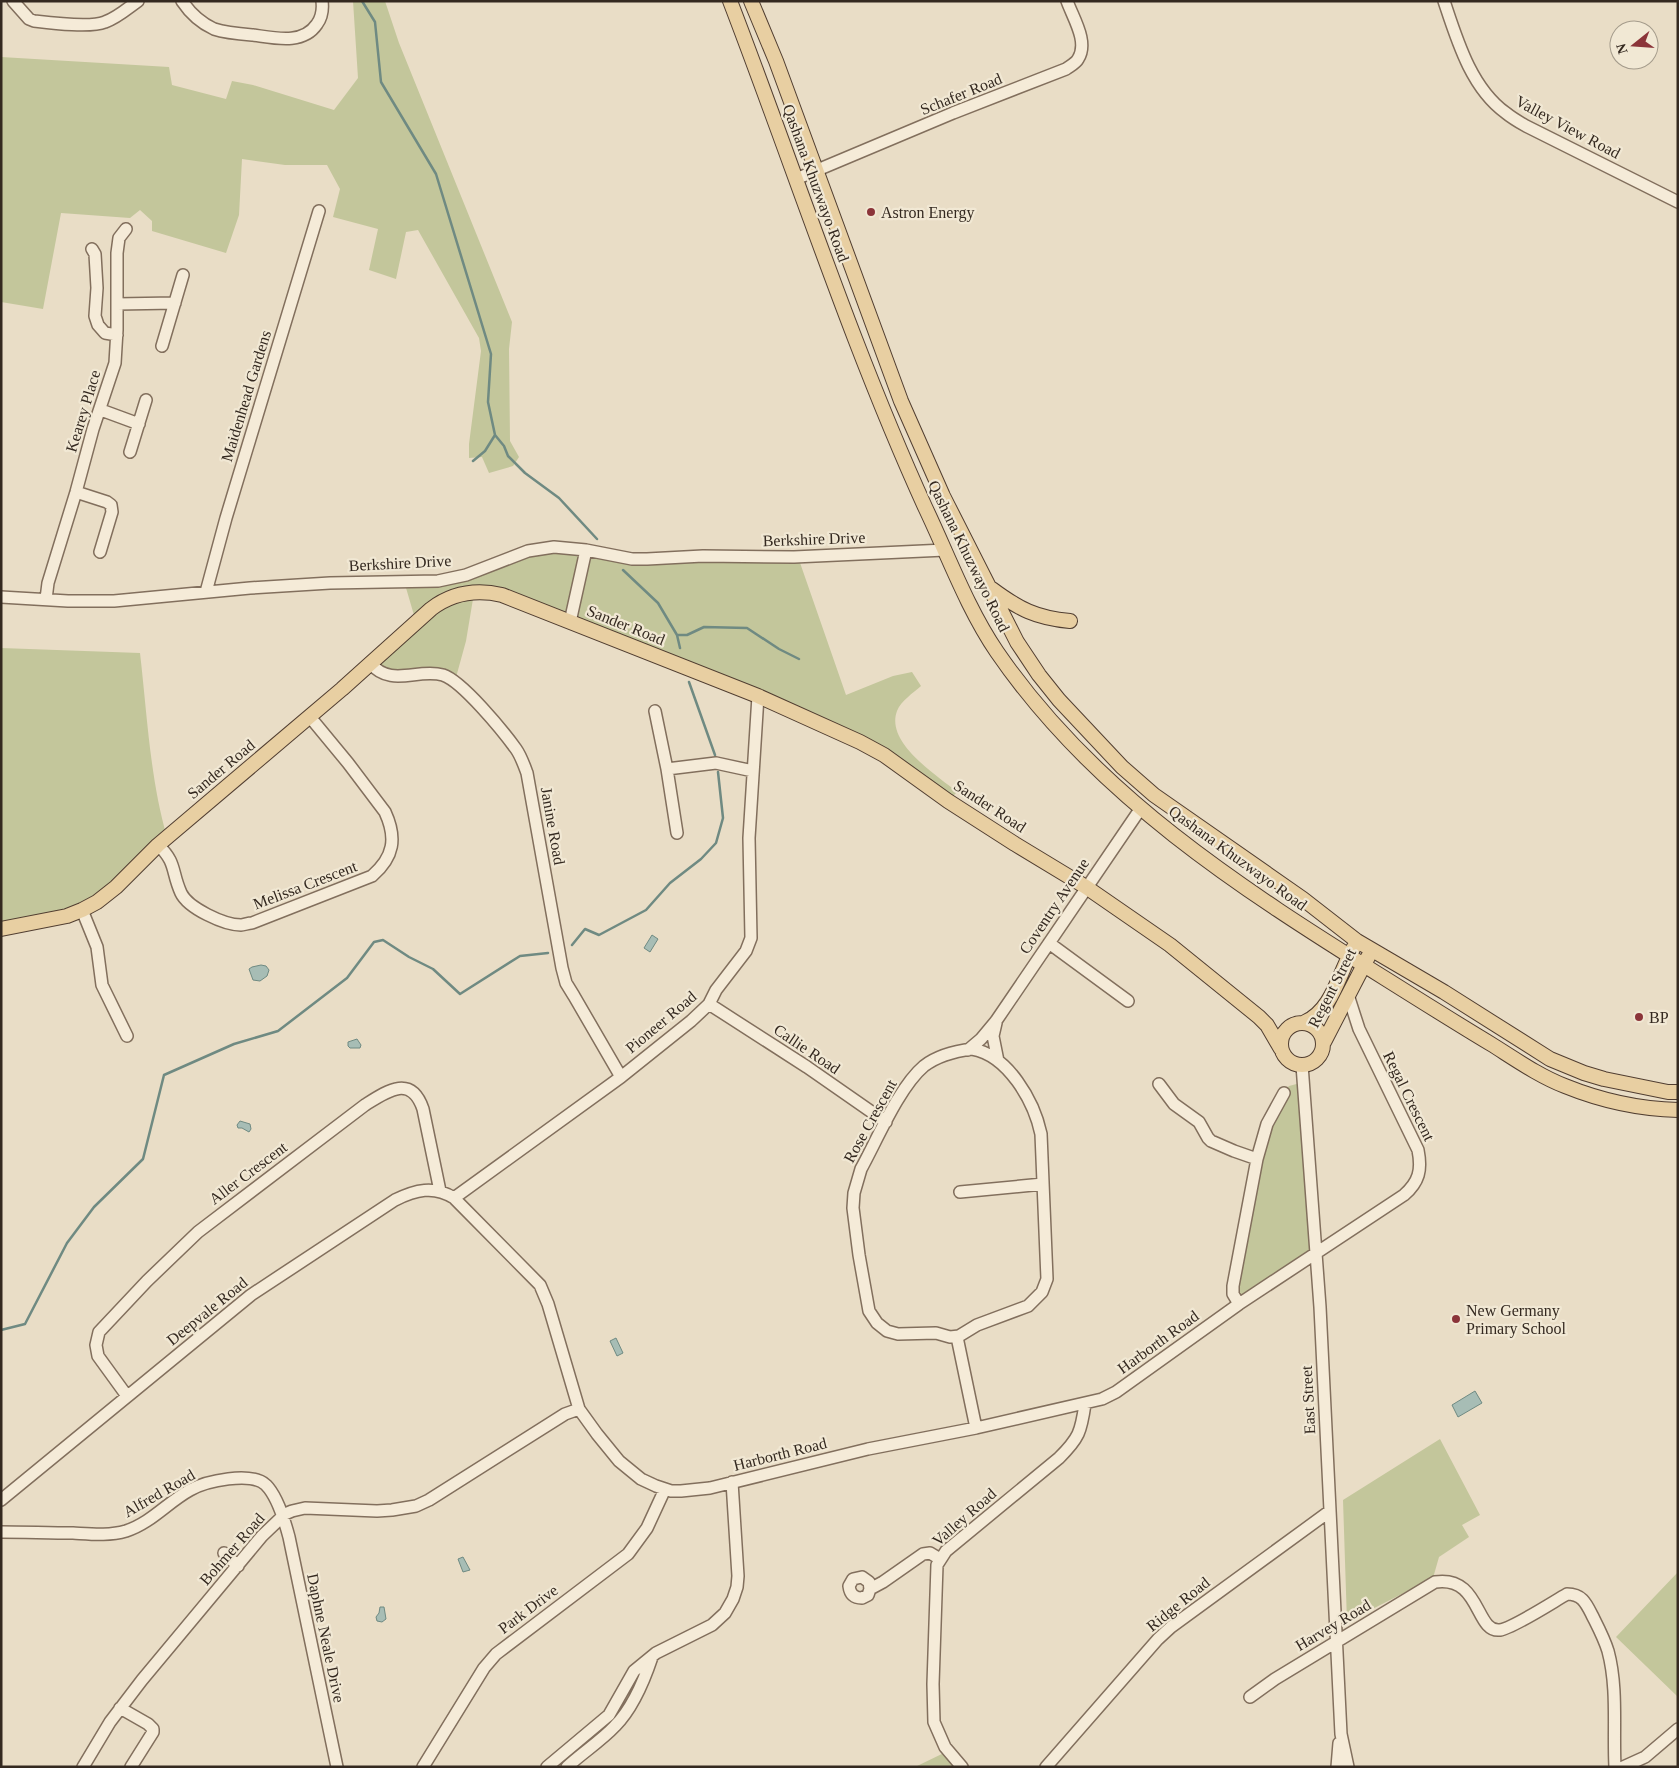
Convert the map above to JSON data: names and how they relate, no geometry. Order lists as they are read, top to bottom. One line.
{"streets":{"main road":["Qashana Khuzwayo Road","Sander Road","Regent Street"],"street":["Schafer Road","Valley View Road","Maidenhead Gardens","Kearey Place","Berkshire Drive","Janine Road","Melissa Crescent","Coventry Avenue","Pioneer Road","Callie Road","Regal Crescent","Rose Crescent","Aller Crescent","Deepvale Road","Harborth Road","East Street","Alfred Road","Valley Road","Bohmer Road","Ridge Road","Park Drive","Harvey Road","Daphne Neale Drive"]},"crossings":[["Schafer Road","Qashana Khuzwayo Road"],["Qashana Khuzwayo Road","Berkshire Drive"],["Qashana Khuzwayo Road","Coventry Avenue"],["Qashana Khuzwayo Road","Regent Street"],["Maidenhead Gardens","Berkshire Drive"],["Kearey Place","Berkshire Drive"],["Sander Road","Janine Road"],["Sander Road","Melissa Crescent"],["Sander Road","Coventry Avenue"],["Sander Road","Regent Street"],["Sander Road","Pioneer Road"],["Sander Road","East Street"],["Janine Road","Pioneer Road"],["Coventry Avenue","Rose Crescent"],["Regent Street","Regal Crescent"],["Regent Street","East Street"],["Pioneer Road","Callie Road"],["Pioneer Road","Deepvale Road"],["Pioneer Road","Harborth Road"],["Callie Road","Rose Crescent"],["Regal Crescent","Harborth Road"],["Regal Crescent","East Street"],["Aller Crescent","Deepvale Road"],["Deepvale Road","Harborth Road"],["Harborth Road","East Street"],["Harborth Road","Valley Road"],["Harborth Road","Bohmer Road"],["Harborth Road","Park Drive"],["East Street","Ridge Road"],["East Street","Harvey Road"],["Alfred Road","Bohmer Road"],["Alfred Road","Daphne Neale Drive"],["Bohmer Road","Daphne Neale Drive"]],"places":["Astron Energy","BP","New Germany Primary School"],"north":"left"}
